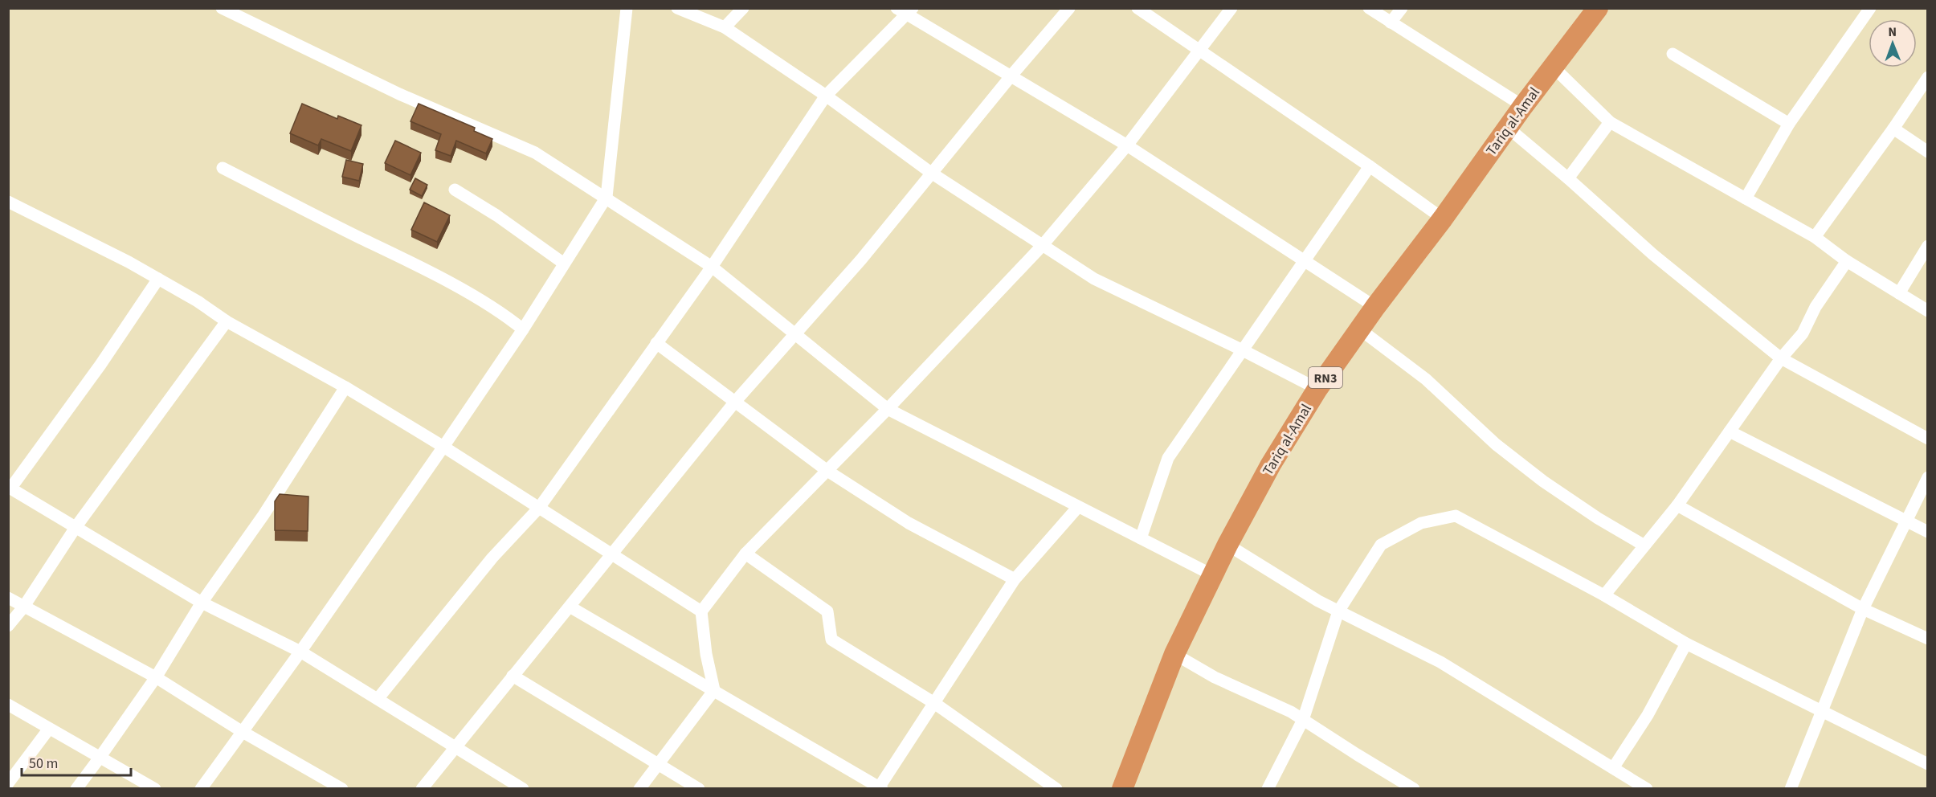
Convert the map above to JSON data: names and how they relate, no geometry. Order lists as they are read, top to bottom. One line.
{"streets":{"highway":["Tariq al-Amal","RN3"]},"scale_bar":"50 m","north":"top"}
